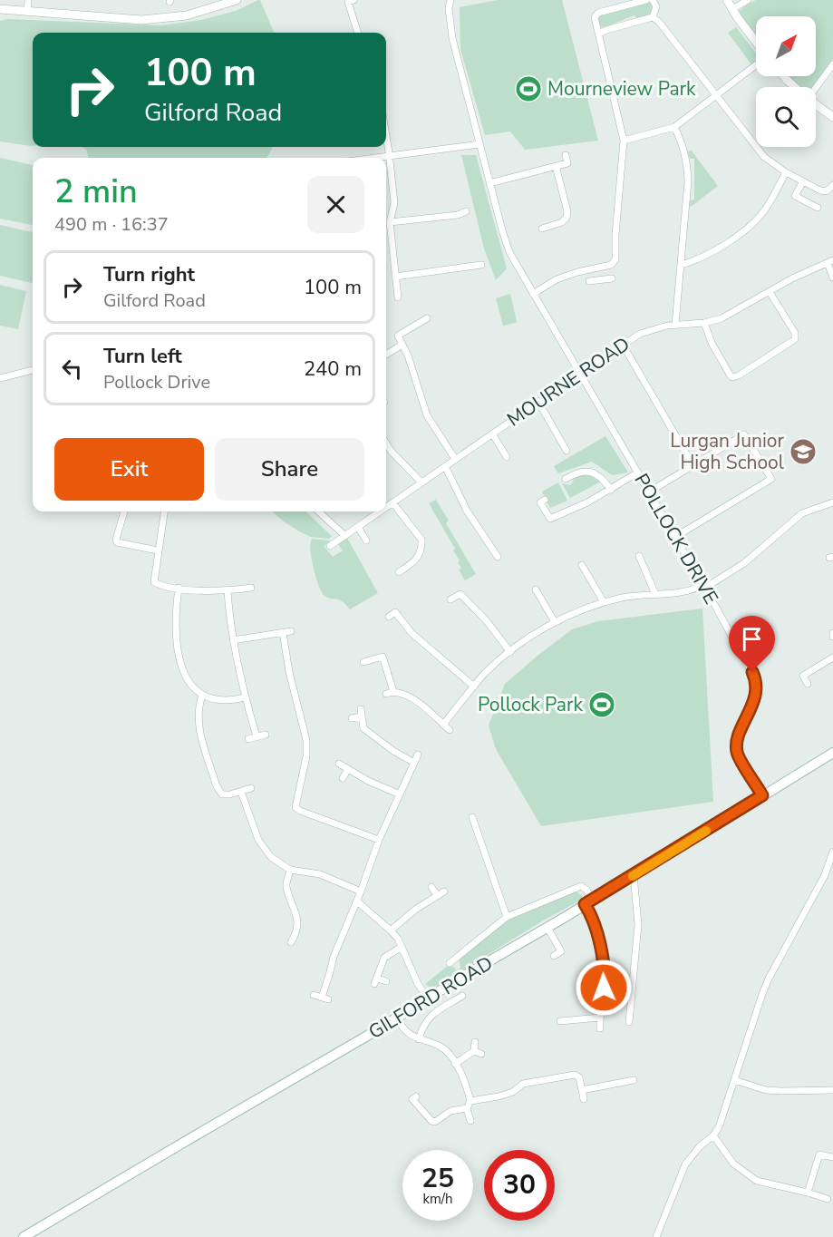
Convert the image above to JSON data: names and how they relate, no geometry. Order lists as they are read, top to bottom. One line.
{"streets":{"main road":["GILFORD ROAD"],"street":["MOURNE ROAD","POLLOCK DRIVE"]},"crossings":[["MOURNE ROAD","POLLOCK DRIVE"],["POLLOCK DRIVE","GILFORD ROAD"]],"places":{"sports":["Mourneview Park","Pollock Park"],"school or university":["Lurgan Junior High School"]},"north":"top right","page":{"turn":["100 m","Gilford Road"],"heading":["2 min","490 m · 16:37"],"list":[{"name":"Turn right","note":"Gilford Road","value":"100 m"},{"name":"Turn left","note":"Pollock Drive","value":"240 m"}],"buttons":["Exit","Share"],"speed":"25 km/h","limit":"30"}}
